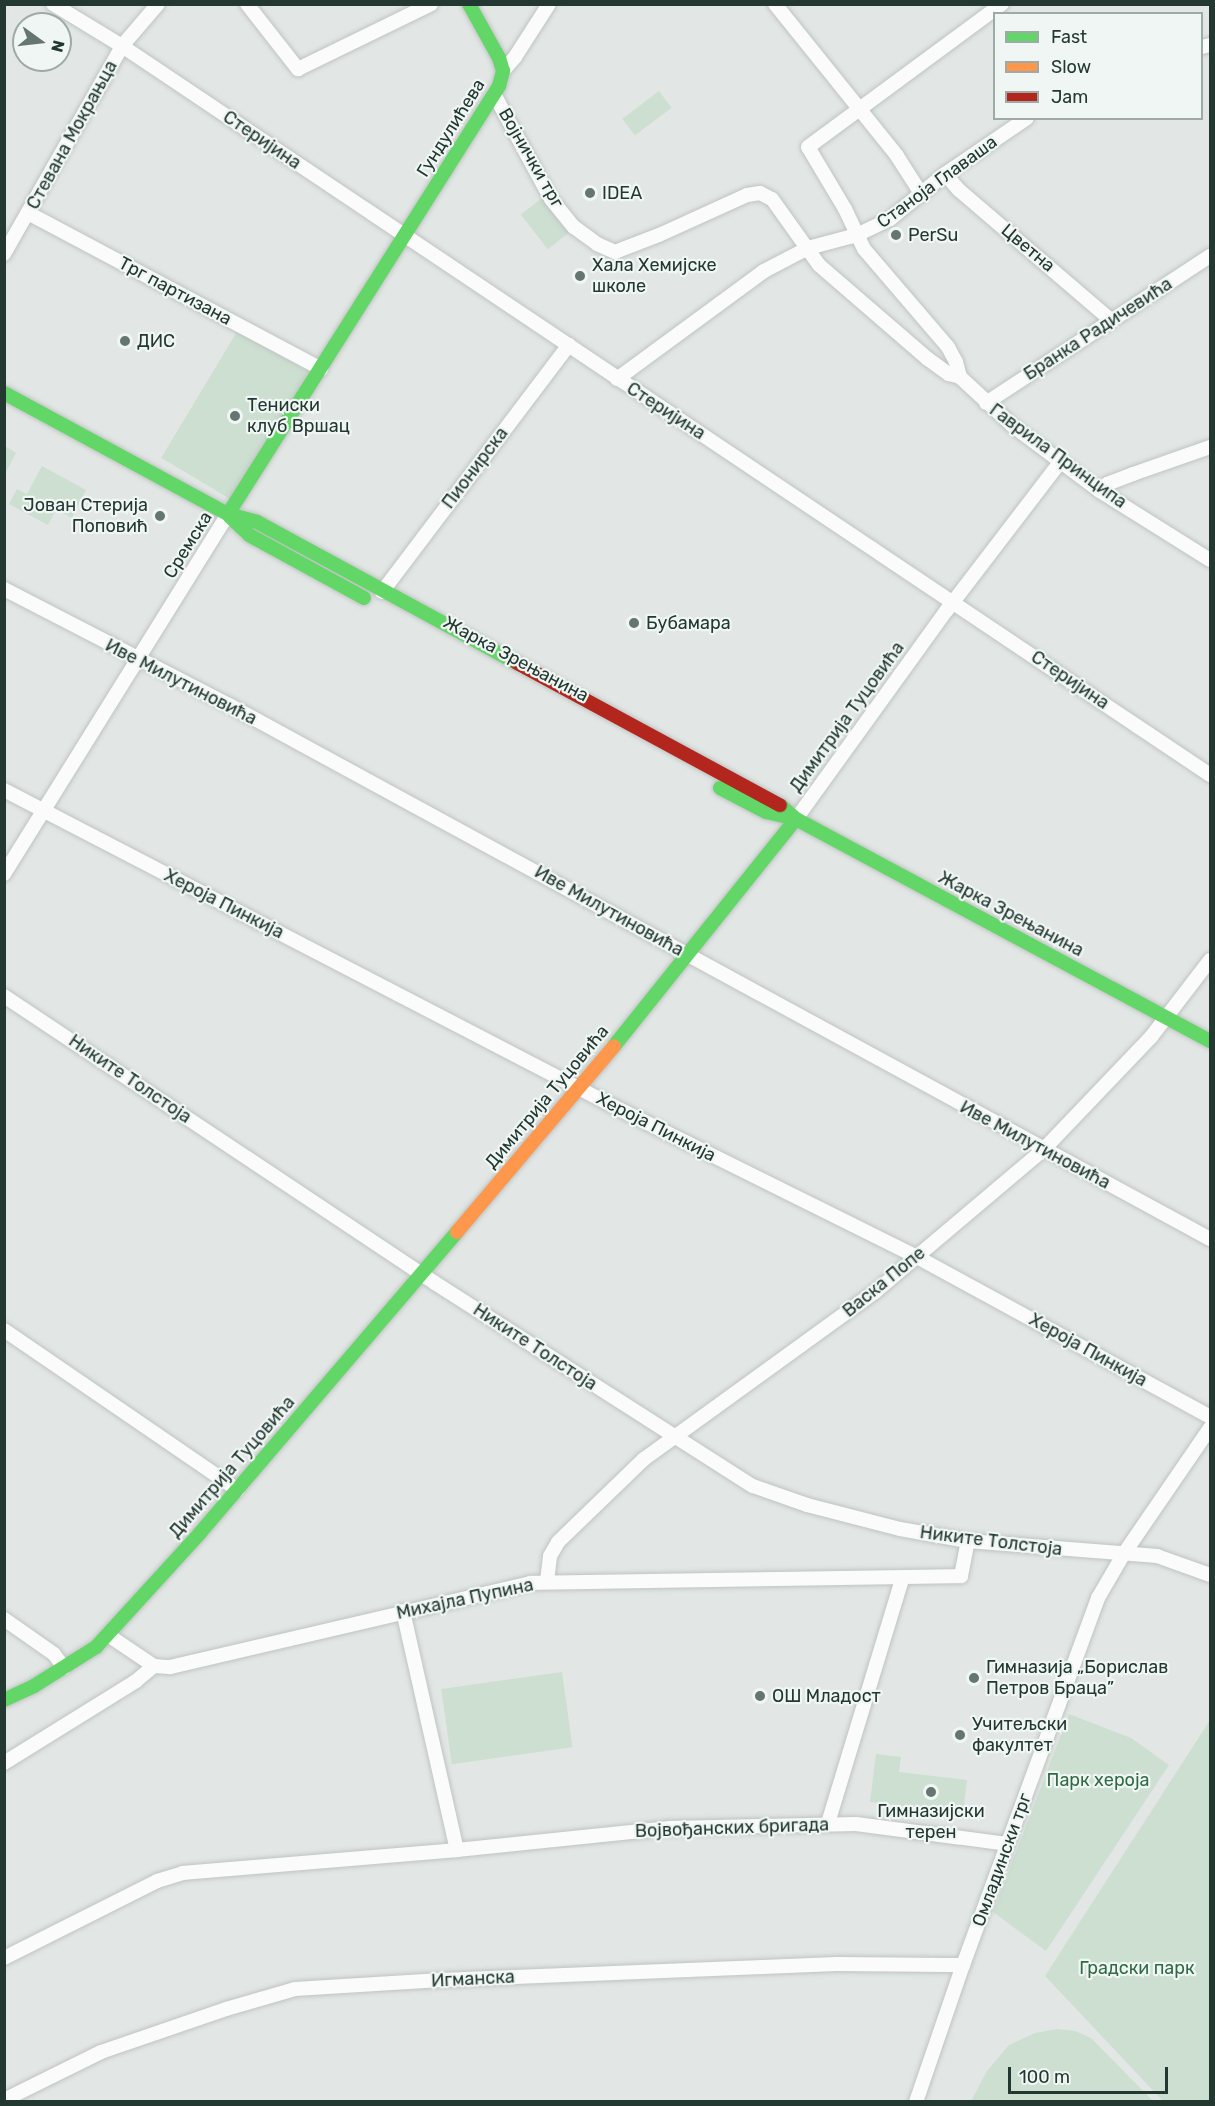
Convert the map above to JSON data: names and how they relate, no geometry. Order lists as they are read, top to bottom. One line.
{"streets":{"street":["Гундулићева","Стевана Мокрањца","Стеријина","Војнички трг","Станоја Главаша","Цветна","Трг партизана","Бранка Радичевића","Гаврила Принципа","Пионирска","Сремска","Жарка Зрењанина","Иве Милутиновића","Димитрија Туцовића","Хероја Пинкија","Никите Толстоја","Васка Попе","Михајла Пупина","Војвођанских бригада","Омладински трг","Игманска"]},"crossings":[["Гундулићева","Стеријина"],["Гундулићева","Војнички трг"],["Гундулићева","Сремска"],["Стевана Мокрањца","Стеријина"],["Стевана Мокрањца","Трг партизана"],["Стеријина","Станоја Главаша"],["Стеријина","Пионирска"],["Стеријина","Сремска"],["Стеријина","Димитрија Туцовића"],["Војнички трг","Станоја Главаша"],["Војнички трг","Гаврила Принципа"],["Станоја Главаша","Цветна"],["Станоја Главаша","Гаврила Принципа"],["Цветна","Бранка Радичевића"],["Трг партизана","Сремска"],["Бранка Радичевића","Гаврила Принципа"],["Гаврила Принципа","Димитрија Туцовића"],["Пионирска","Жарка Зрењанина"],["Сремска","Жарка Зрењанина"],["Сремска","Иве Милутиновића"],["Сремска","Хероја Пинкија"],["Жарка Зрењанина","Димитрија Туцовића"],["Жарка Зрењанина","Васка Попе"],["Иве Милутиновића","Димитрија Туцовића"],["Иве Милутиновића","Васка Попе"],["Димитрија Туцовића","Хероја Пинкија"],["Димитрија Туцовића","Никите Толстоја"],["Хероја Пинкија","Васка Попе"],["Никите Толстоја","Васка Попе"],["Никите Толстоја","Михајла Пупина"],["Никите Толстоја","Омладински трг"],["Васка Попе","Михајла Пупина"],["Војвођанских бригада","Омладински трг"],["Омладински трг","Игманска"]],"parks":["Парк хероја","Градски парк"],"places":["IDEA","PerSu","Хала Хемијске школе","ДИС","Тениски клуб Вршац","Јован Стерија Поповић","Бубамара","Гимназија „Борислав Петров Браца”","ОШ Младост","Учитељски факултет","Гимназијски терен"],"legend":["Fast","Slow","Jam"],"scale_bar":"100 m","north":"right"}
